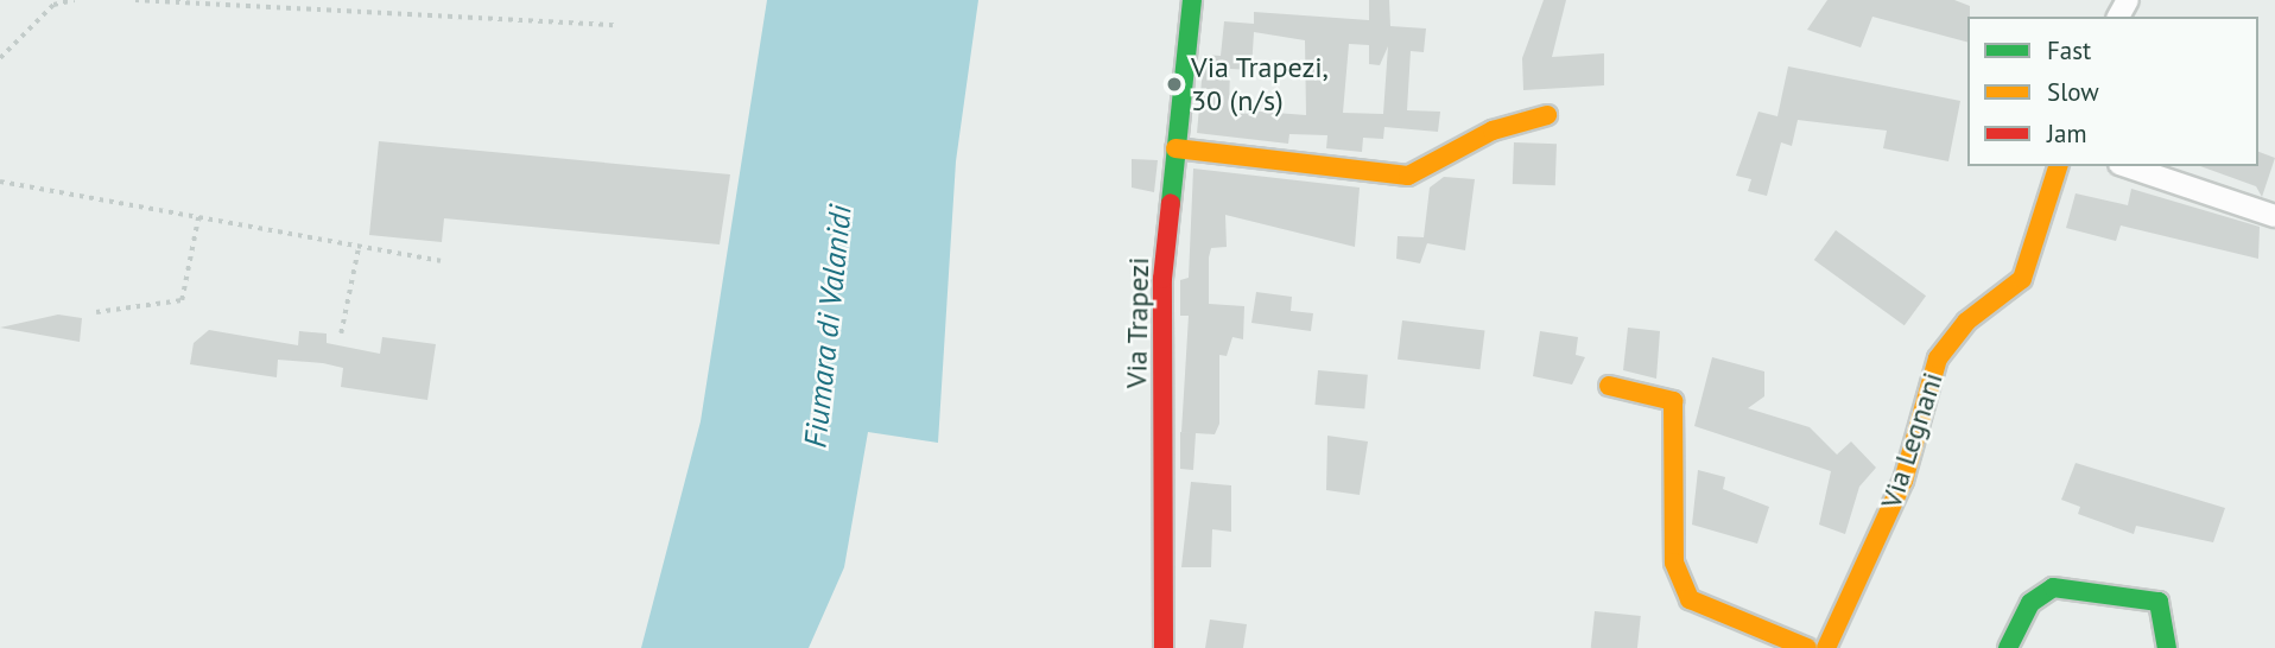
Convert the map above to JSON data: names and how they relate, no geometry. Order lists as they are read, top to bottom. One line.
{"streets":{"street":["Via Trapezi","Via Legnani"]},"water":["Fiumara di Valanidi"],"places":["Via Trapezi, 30 (n/s)"],"legend":["Fast","Slow","Jam"]}
